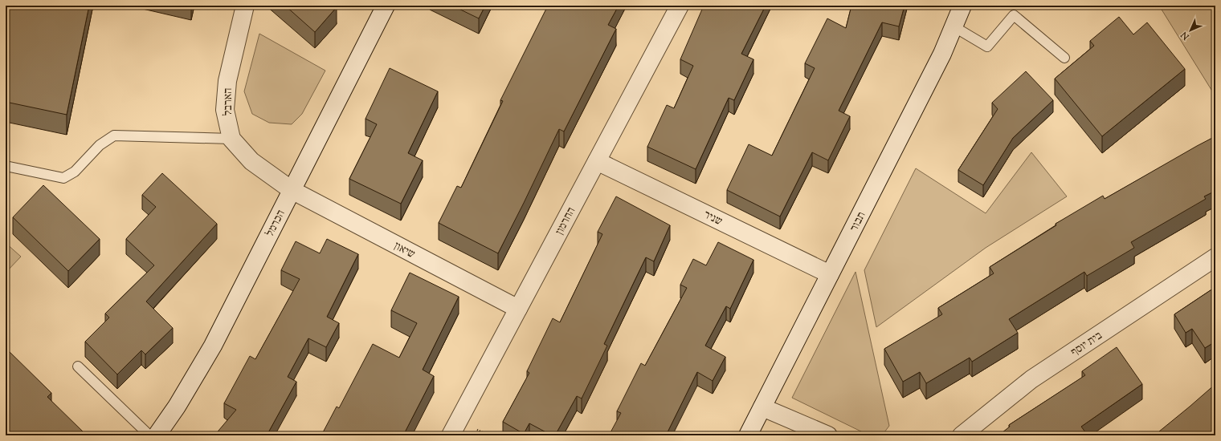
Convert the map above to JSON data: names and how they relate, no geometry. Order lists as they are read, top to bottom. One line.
{"streets":{"street":["הארבל","שניר","החרמון","תבור","הכרמל","שיאון","בית יוסף"]},"crossings":[["הארבל","הכרמל"],["הארבל","שיאון"],["שניר","החרמון"],["שניר","תבור"],["החרמון","שיאון"],["הכרמל","שיאון"]],"north":"bottom left"}
